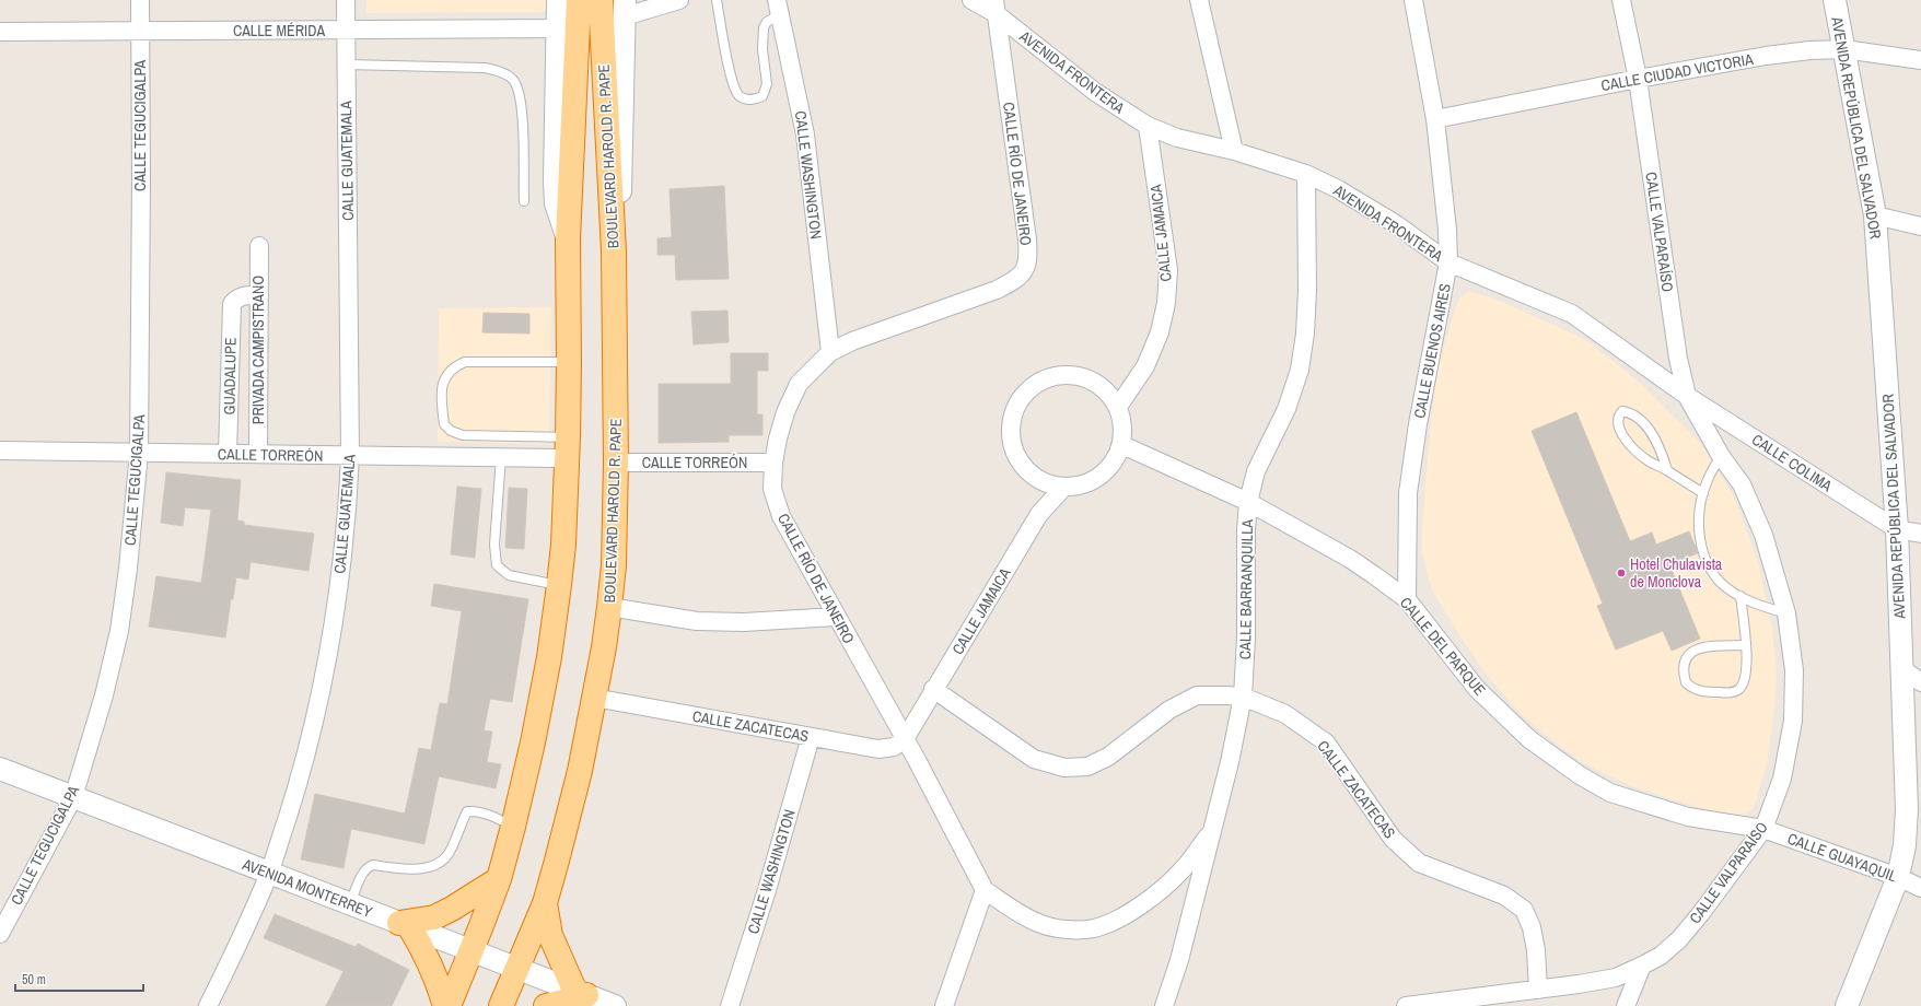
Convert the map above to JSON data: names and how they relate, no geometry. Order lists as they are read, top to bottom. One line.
{"streets":{"highway":["BOULEVARD HAROLD R. PAPE"],"street":["CALLE MÉRIDA","AVENIDA FRONTERA","CALLE CIUDAD VICTORIA","CALLE TEGUCIGALPA","AVENIDA REPÚBLICA DEL SALVADOR","CALLE GUATEMALA","CALLE RÍO DE JANEIRO","CALLE WASHINGTON","CALLE VALPARAÍSO","CALLE JAMAICA","PRIVADA CAMPISTRANO","CALLE BUENOS AIRES","GUADALUPE","CALLE TORREÓN","CALLE COLIMA","CALLE BARRANQUILLA","CALLE DEL PARQUE","CALLE ZACATECAS","CALLE GUAYAQUIL","AVENIDA MONTERREY"]},"crossings":[["CALLE MÉRIDA","CALLE TEGUCIGALPA"],["CALLE MÉRIDA","CALLE GUATEMALA"],["AVENIDA FRONTERA","CALLE RÍO DE JANEIRO"],["AVENIDA FRONTERA","CALLE VALPARAÍSO"],["AVENIDA FRONTERA","CALLE JAMAICA"],["AVENIDA FRONTERA","CALLE BUENOS AIRES"],["AVENIDA FRONTERA","CALLE COLIMA"],["AVENIDA FRONTERA","CALLE BARRANQUILLA"],["CALLE CIUDAD VICTORIA","AVENIDA REPÚBLICA DEL SALVADOR"],["CALLE CIUDAD VICTORIA","CALLE VALPARAÍSO"],["CALLE CIUDAD VICTORIA","CALLE BUENOS AIRES"],["CALLE TEGUCIGALPA","CALLE TORREÓN"],["CALLE TEGUCIGALPA","AVENIDA MONTERREY"],["AVENIDA REPÚBLICA DEL SALVADOR","CALLE COLIMA"],["AVENIDA REPÚBLICA DEL SALVADOR","CALLE GUAYAQUIL"],["BOULEVARD HAROLD R. PAPE","CALLE TORREÓN"],["BOULEVARD HAROLD R. PAPE","CALLE ZACATECAS"],["BOULEVARD HAROLD R. PAPE","AVENIDA MONTERREY"],["CALLE GUATEMALA","CALLE TORREÓN"],["CALLE GUATEMALA","AVENIDA MONTERREY"],["CALLE RÍO DE JANEIRO","CALLE WASHINGTON"],["CALLE RÍO DE JANEIRO","CALLE JAMAICA"],["CALLE RÍO DE JANEIRO","CALLE TORREÓN"],["CALLE RÍO DE JANEIRO","CALLE ZACATECAS"],["CALLE WASHINGTON","CALLE ZACATECAS"],["CALLE VALPARAÍSO","CALLE COLIMA"],["CALLE VALPARAÍSO","CALLE DEL PARQUE"],["CALLE VALPARAÍSO","CALLE GUAYAQUIL"],["CALLE JAMAICA","CALLE DEL PARQUE"],["CALLE JAMAICA","CALLE ZACATECAS"],["PRIVADA CAMPISTRANO","GUADALUPE"],["PRIVADA CAMPISTRANO","CALLE TORREÓN"],["CALLE BUENOS AIRES","CALLE DEL PARQUE"],["GUADALUPE","CALLE TORREÓN"],["CALLE BARRANQUILLA","CALLE DEL PARQUE"],["CALLE BARRANQUILLA","CALLE ZACATECAS"],["CALLE DEL PARQUE","CALLE GUAYAQUIL"]],"places":["Hotel Chulavista de Monclova"],"scale_bar":"50 m"}
